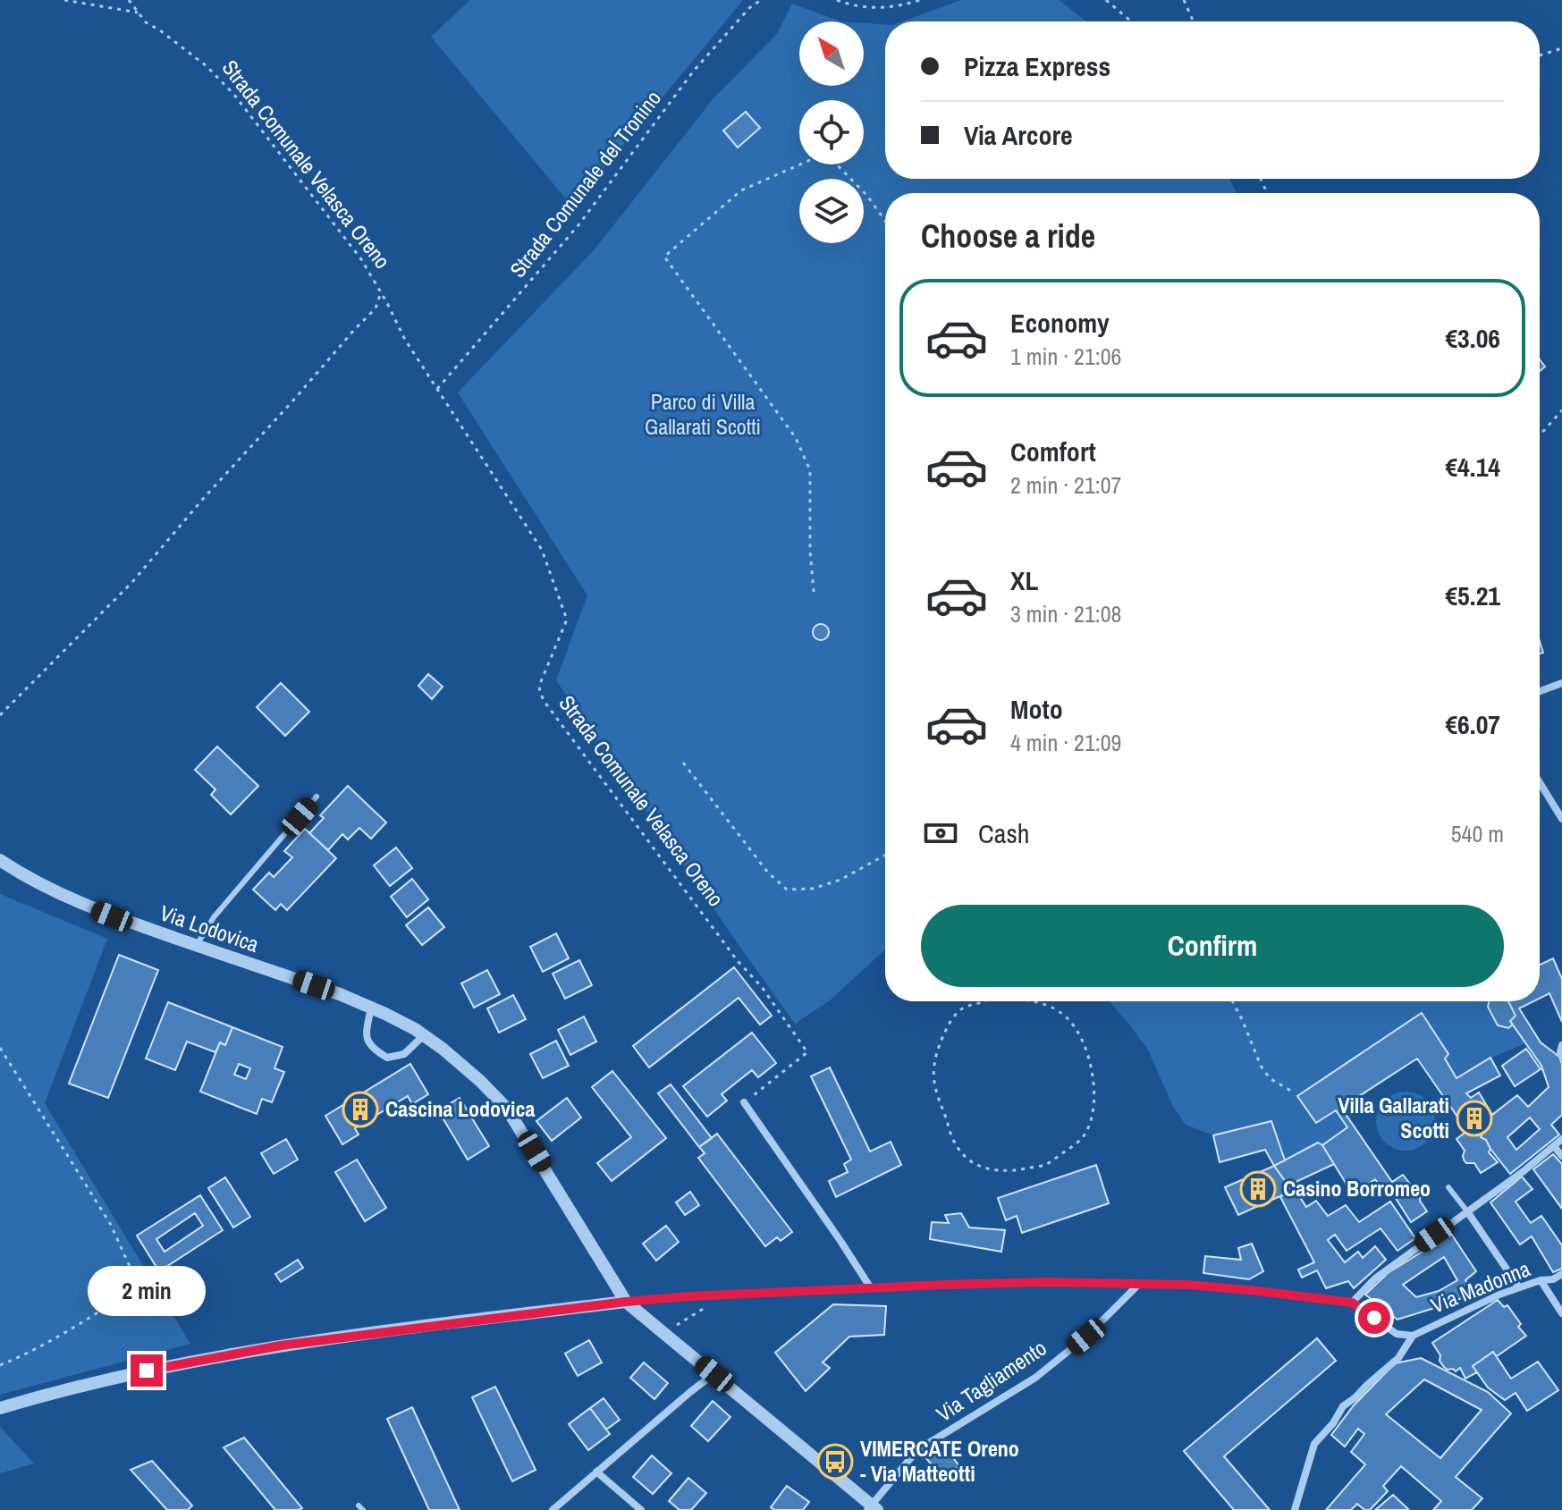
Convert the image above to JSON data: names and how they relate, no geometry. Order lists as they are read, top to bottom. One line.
{"streets":{"street":["Via Lodovica","Via Madonna","Via Tagliamento"],"path":["Strada Comunale Velasca Oreno","Strada Comunale del Tronino"]},"crossings":[["Strada Comunale Velasca Oreno","Strada Comunale del Tronino"],["Via Lodovica","Via Tagliamento"]],"parks":["Parco di Villa Gallarati Scotti"],"places":{"building":["Cascina Lodovica","Villa Gallarati Scotti","Casino Borromeo"],"bus stop":["VIMERCATE Oreno - Via Matteotti"]},"north":"top left","page":{"banner":["Pizza Express","Via Arcore"],"heading":"Choose a ride","list":[{"name":"Economy","note":"1 min · 21:06","value":"€3.06"},{"name":"Comfort","note":"2 min · 21:07","value":"€4.14"},{"name":"XL","note":"3 min · 21:08","value":"€5.21"},{"name":"Moto","note":"4 min · 21:09","value":"€6.07"}],"pay":["Cash","540 m"],"buttons":"Confirm","bubble":"2 min"}}
